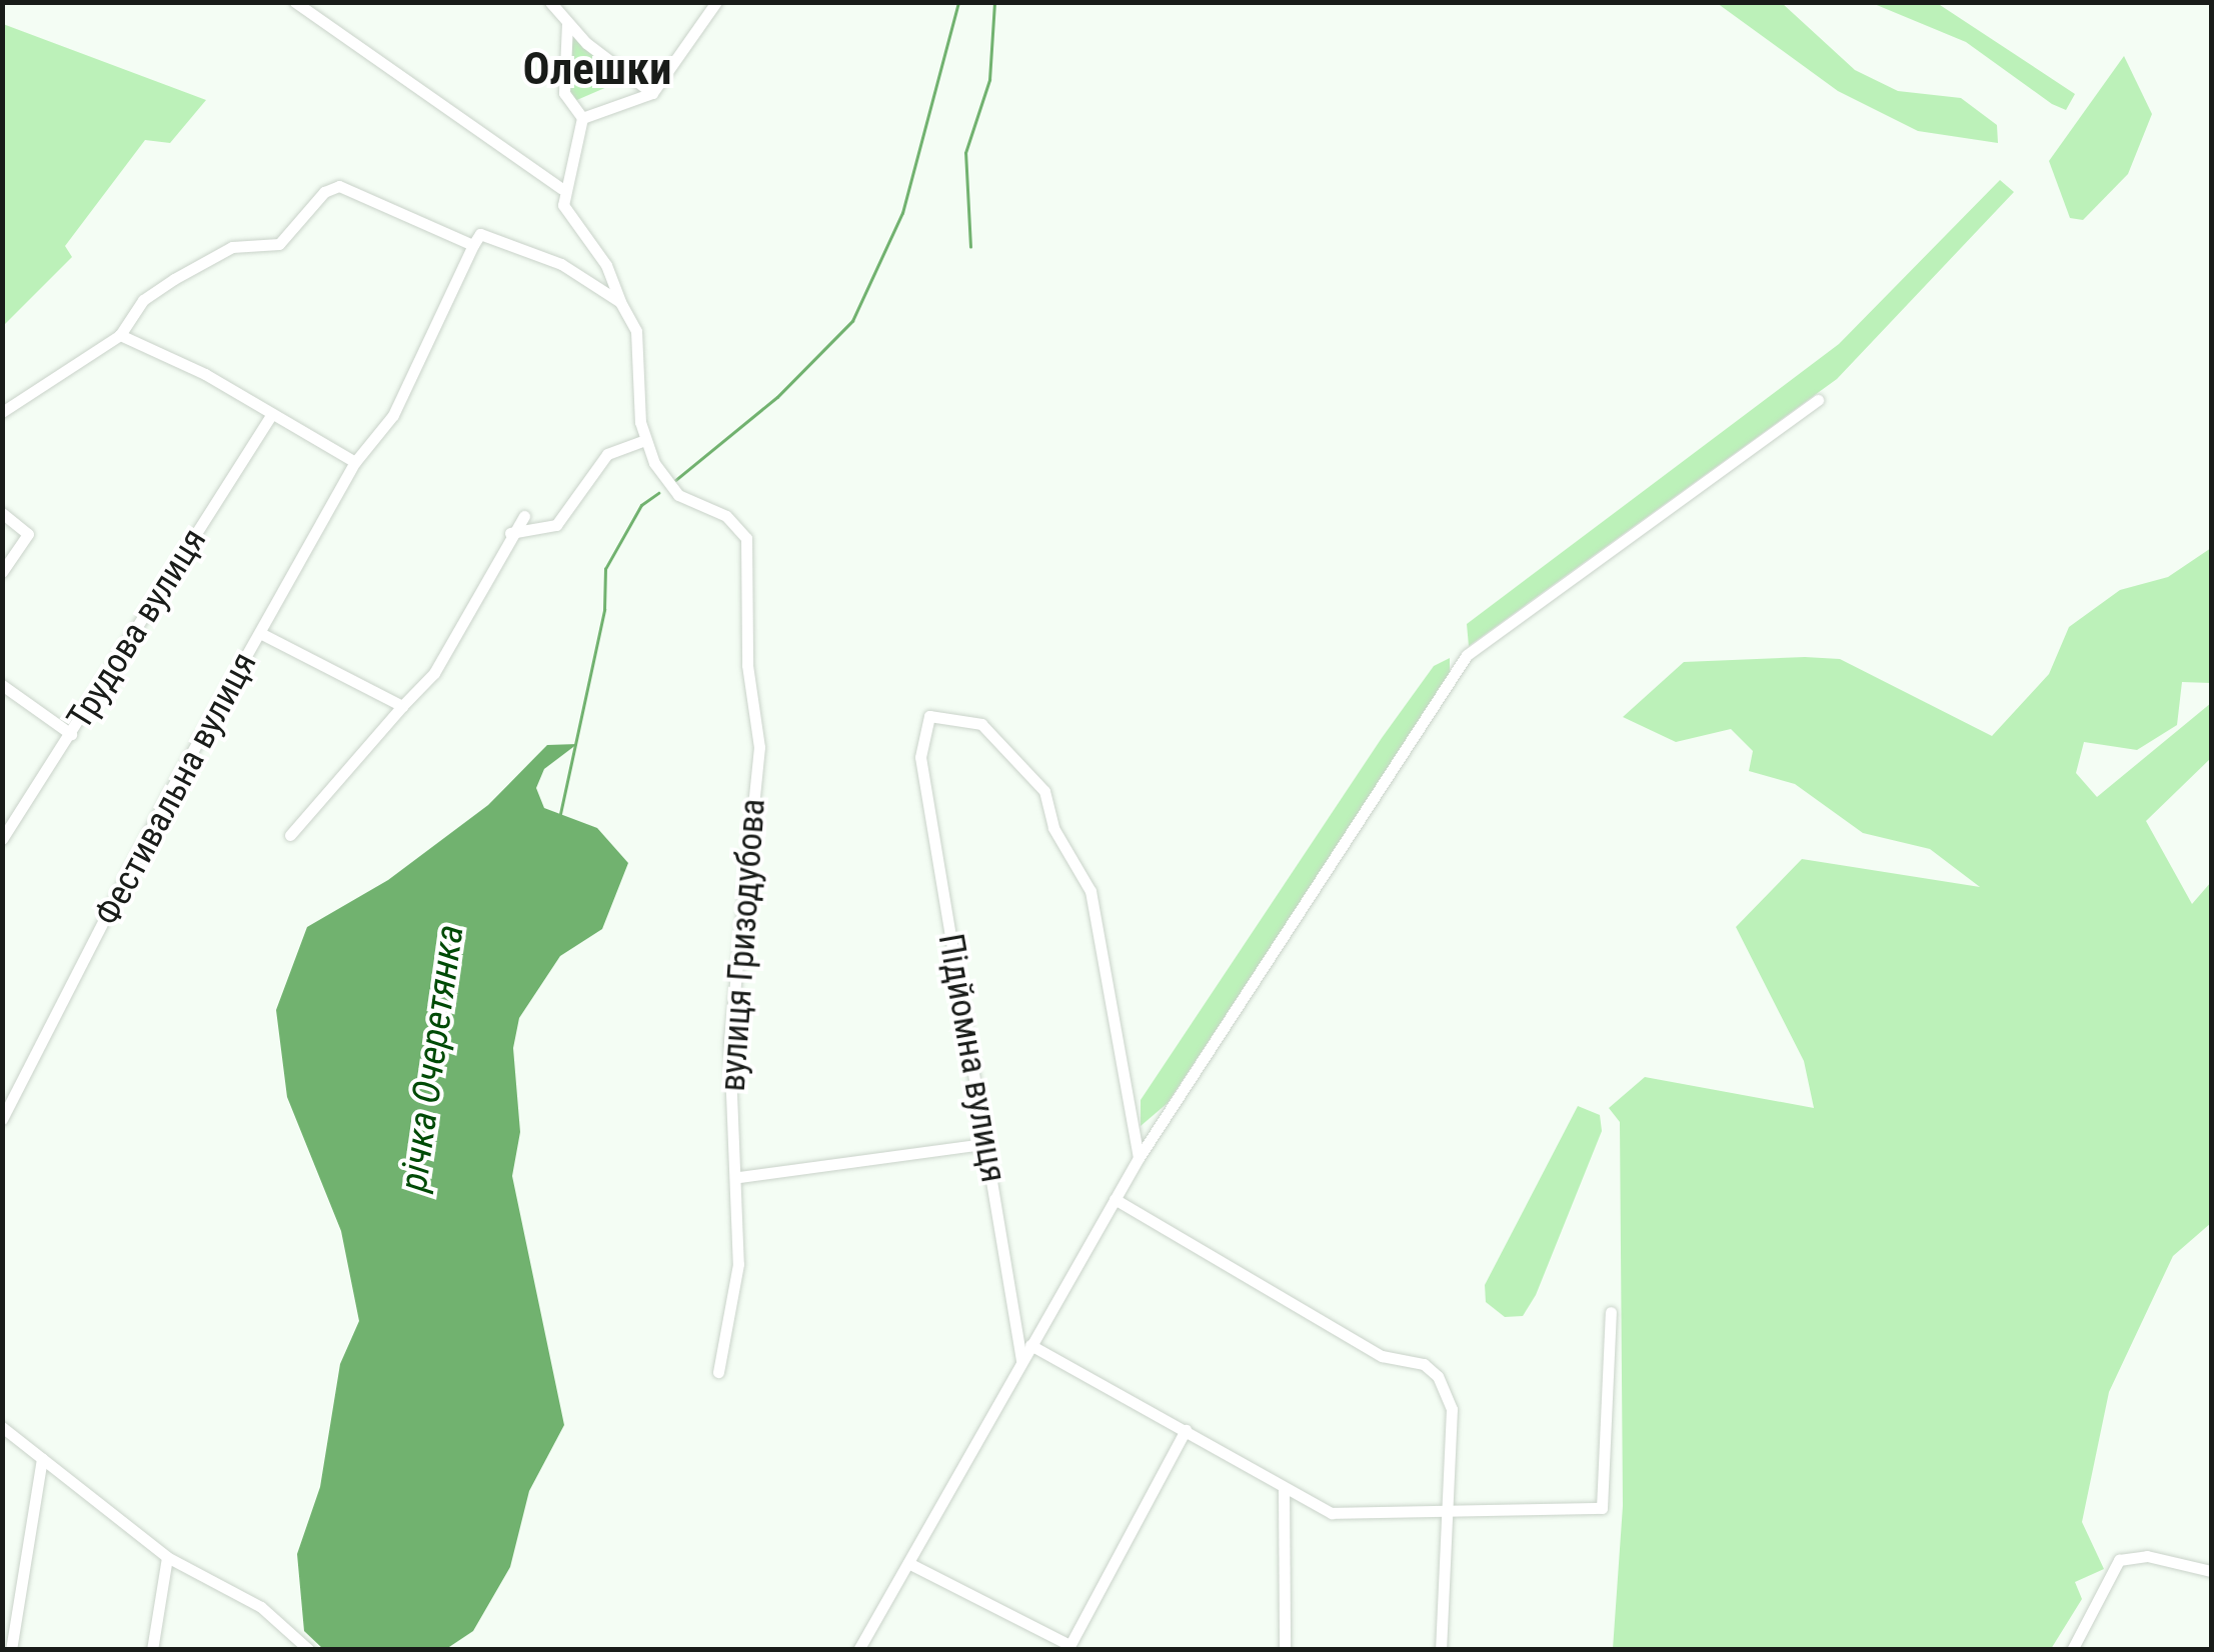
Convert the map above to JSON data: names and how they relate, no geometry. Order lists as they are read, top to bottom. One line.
{"streets":{"street":["Трудова вулиця","Фестивальна вулиця","вулиця Гризодубова","Підйомна вулиця"]},"districts":["Олешки"],"water":["річка Очеретянка"]}
